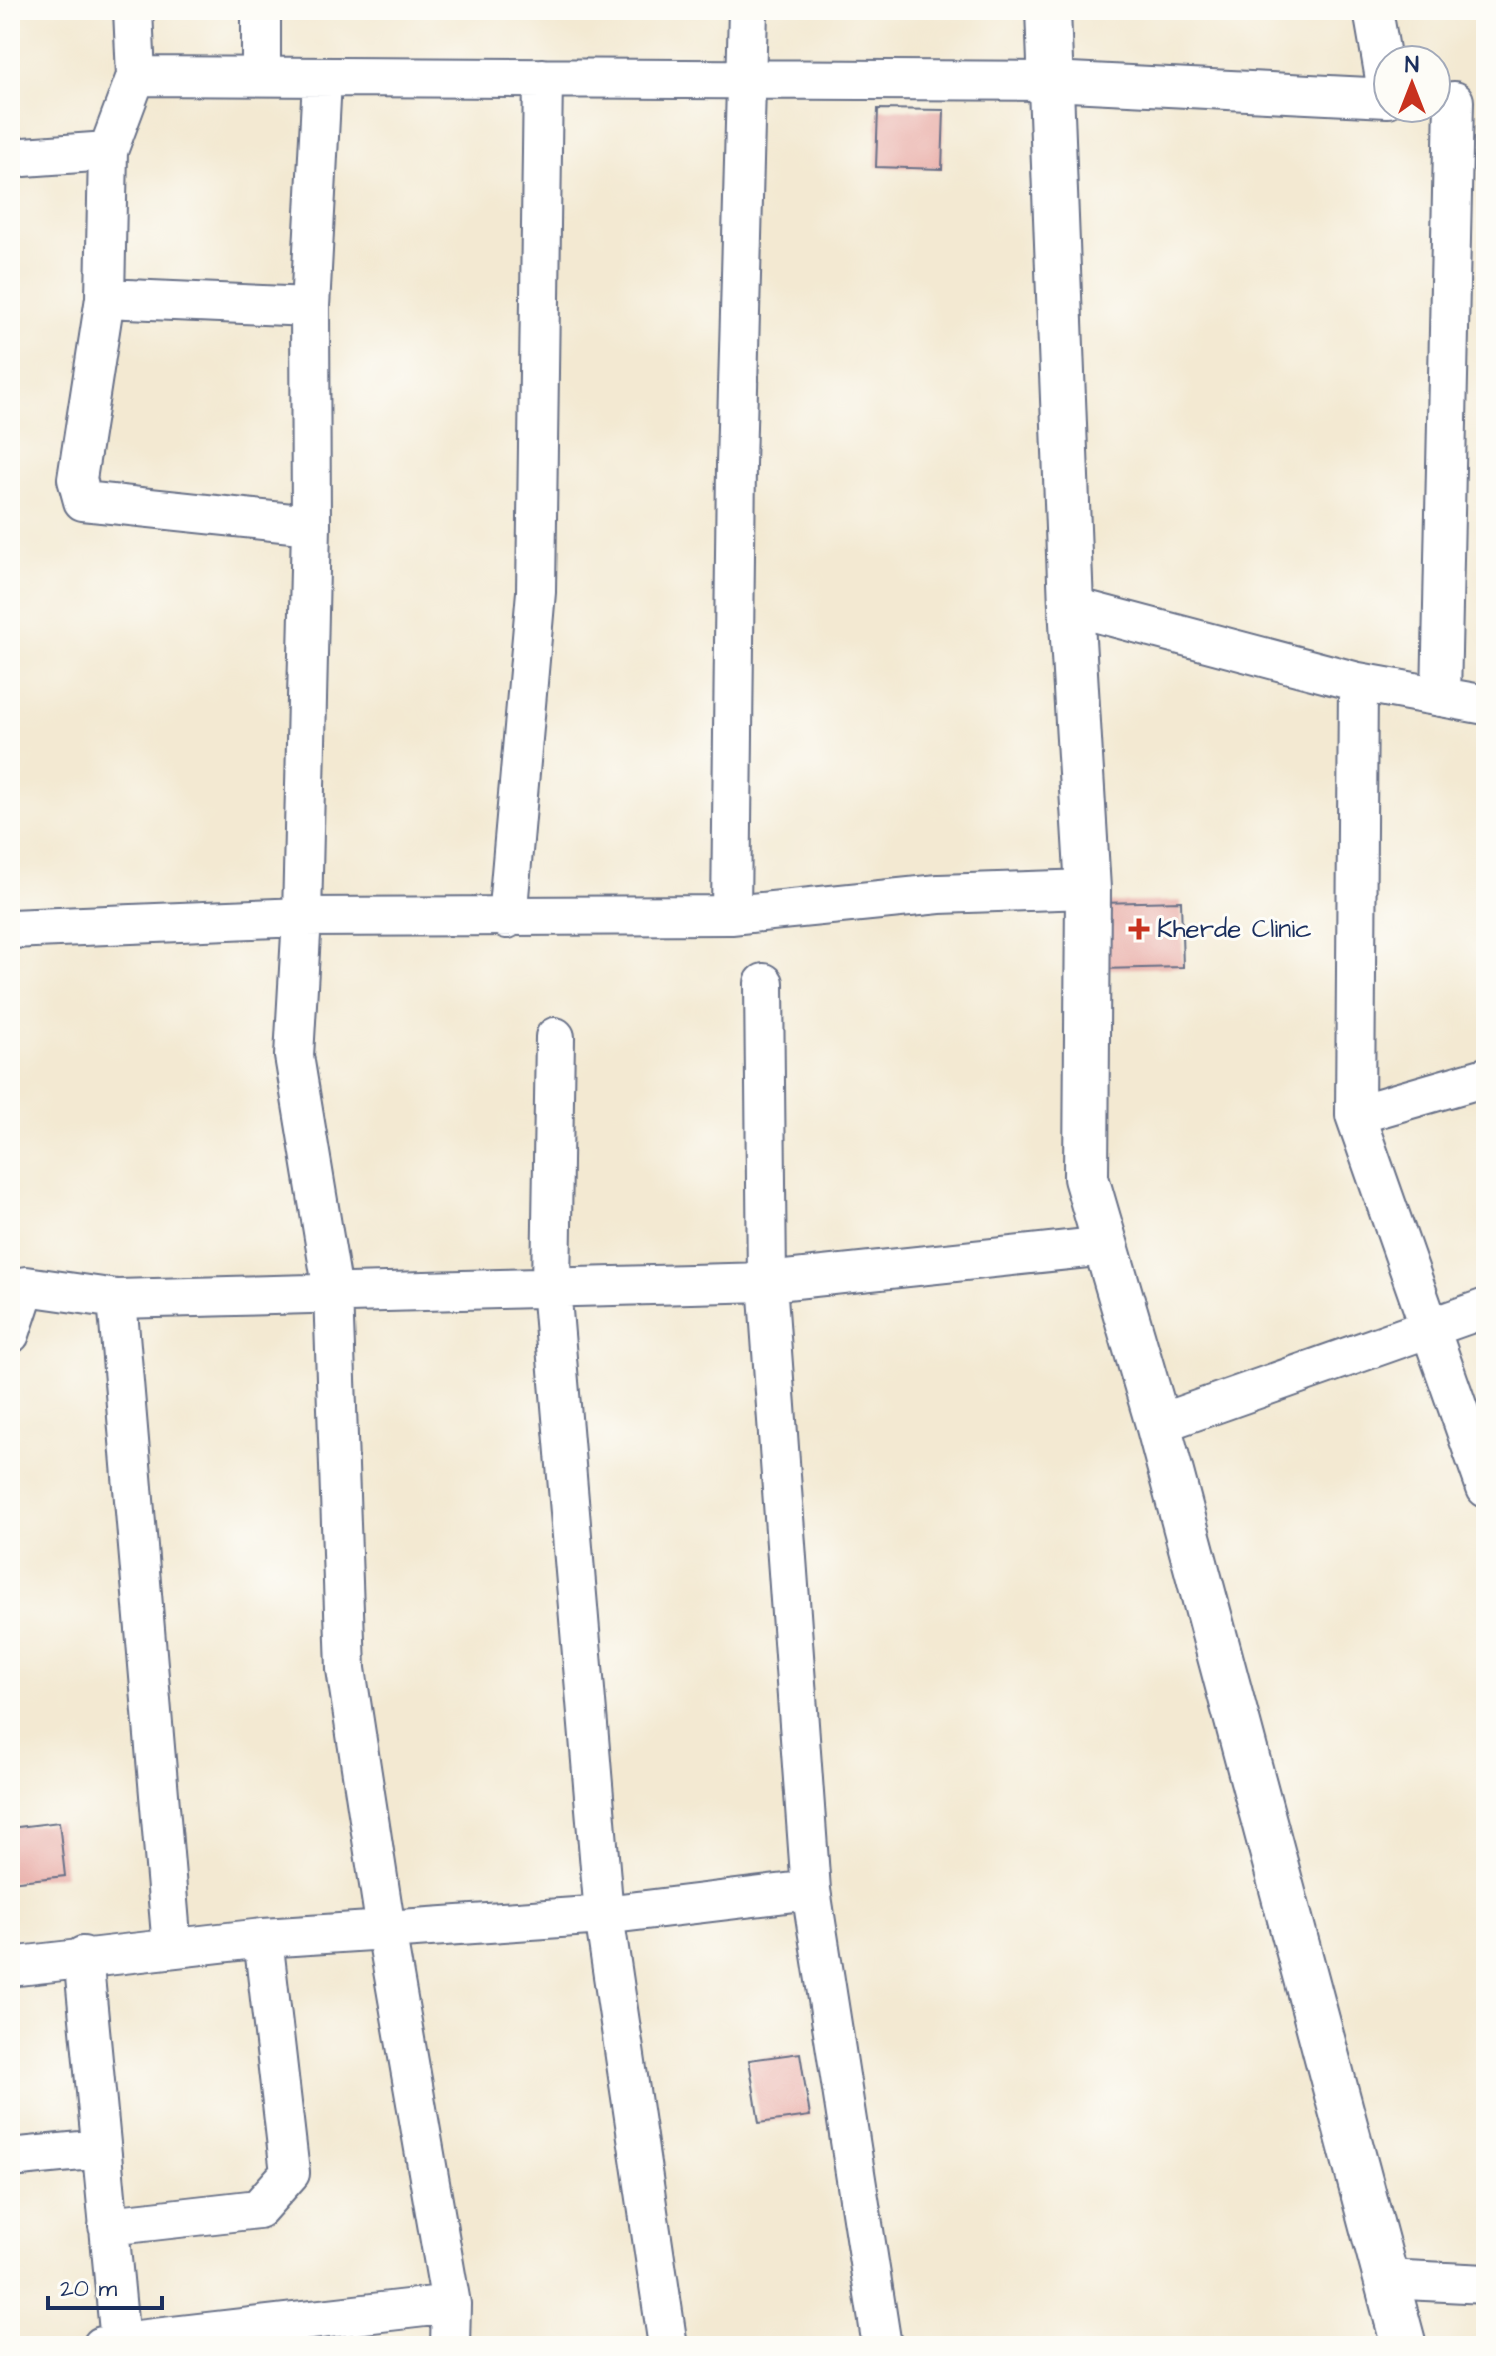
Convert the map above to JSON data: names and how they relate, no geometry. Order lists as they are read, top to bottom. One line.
{"places":{"health":["Kherde Clinic"]},"scale_bar":"20 m","north":"top"}
